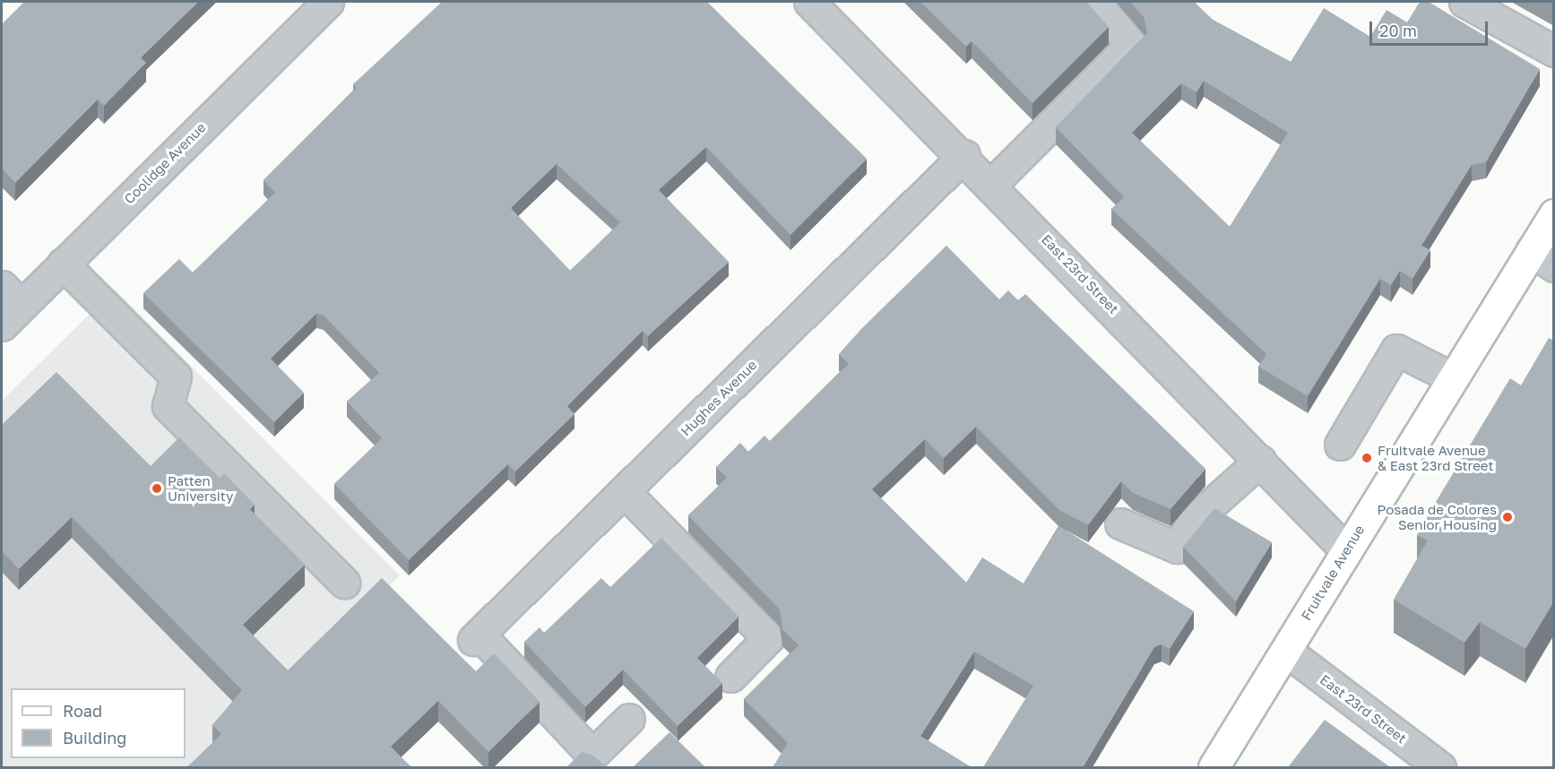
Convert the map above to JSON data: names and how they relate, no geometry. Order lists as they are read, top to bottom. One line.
{"streets":{"main road":["Fruitvale Avenue"],"street":["Coolidge Avenue","East 23rd Street","Hughes Avenue"]},"crossings":[["East 23rd Street","Hughes Avenue"],["East 23rd Street","Fruitvale Avenue"]],"places":["Fruitvale Avenue & East 23rd Street","Patten University","Posada de Colores Senior Housing"],"legend":["Road","Building"],"scale_bar":"20 m"}
